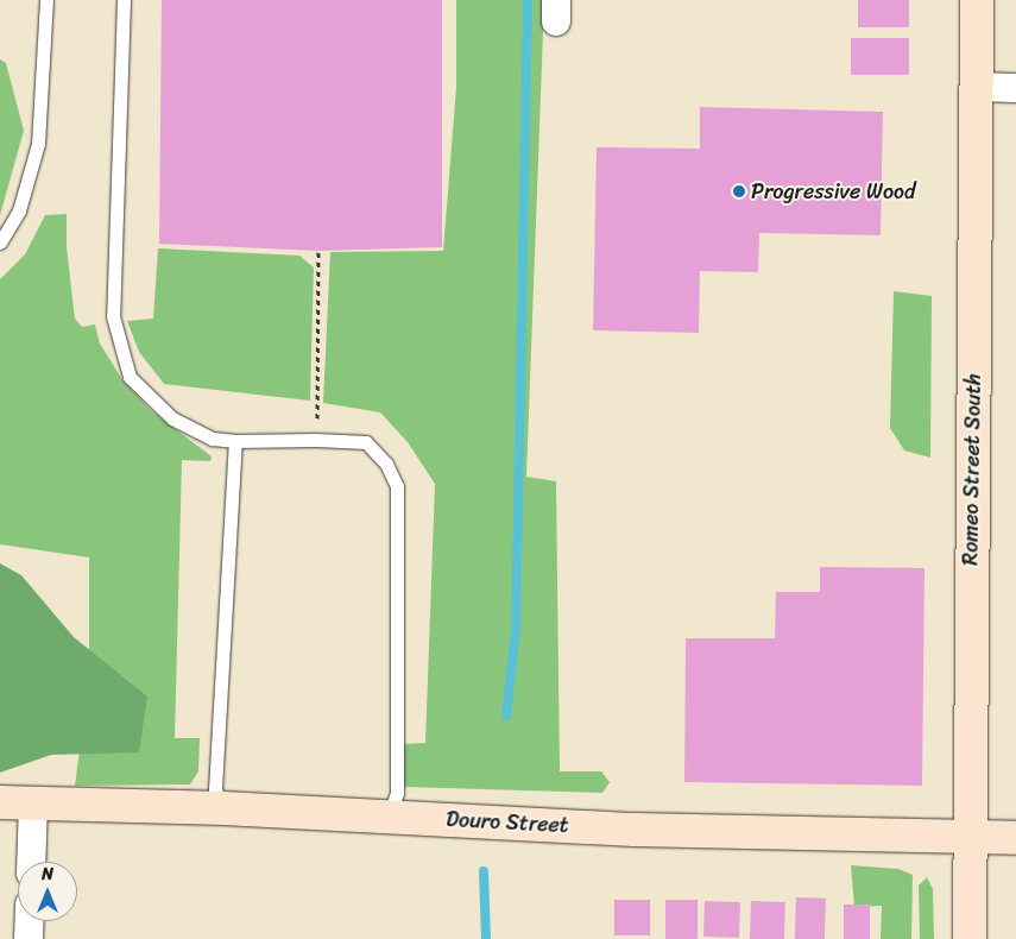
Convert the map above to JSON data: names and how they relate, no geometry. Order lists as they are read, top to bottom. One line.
{"streets":{"street":["Romeo Street South","Douro Street"]},"crossings":[["Romeo Street South","Douro Street"]],"places":["Progressive Wood"],"north":"top"}
